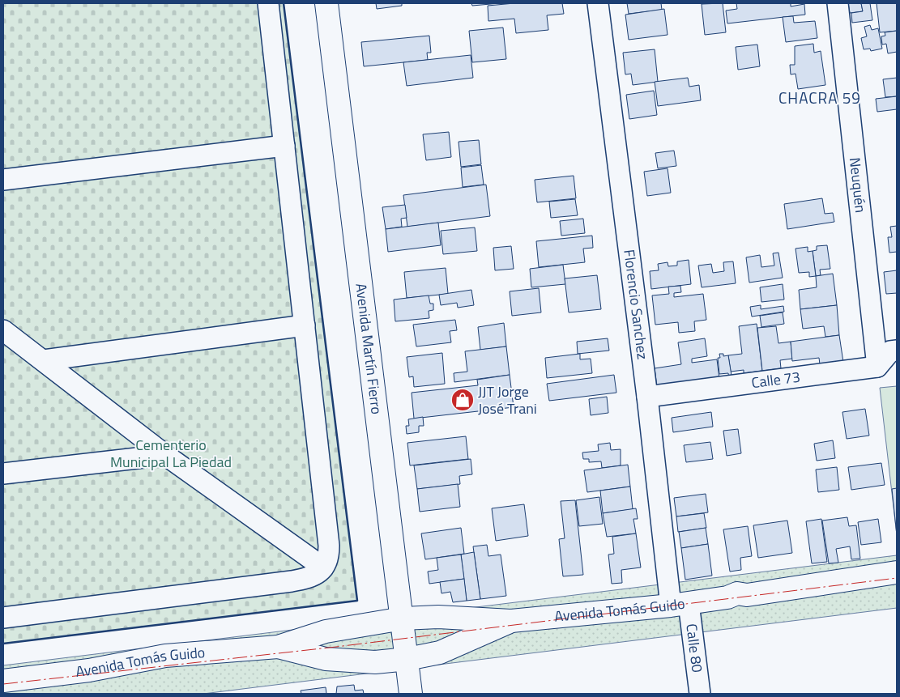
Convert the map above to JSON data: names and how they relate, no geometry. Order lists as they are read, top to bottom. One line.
{"streets":{"main road":["Avenida Martín Fierro","Avenida Tomás Guido"],"street":["Neuquén","Florencio Sanchez","Calle 73","Calle 80"]},"crossings":[["Neuquén","Calle 73"],["Florencio Sanchez","Calle 73"],["Florencio Sanchez","Avenida Tomás Guido"],["Florencio Sanchez","Calle 80"],["Avenida Martín Fierro","Avenida Tomás Guido"],["Avenida Tomás Guido","Calle 80"]],"districts":["CHACRA 59"],"parks":["Cementerio Municipal La Piedad"],"places":{"shop":["JJT Jorge José Trani"]}}
